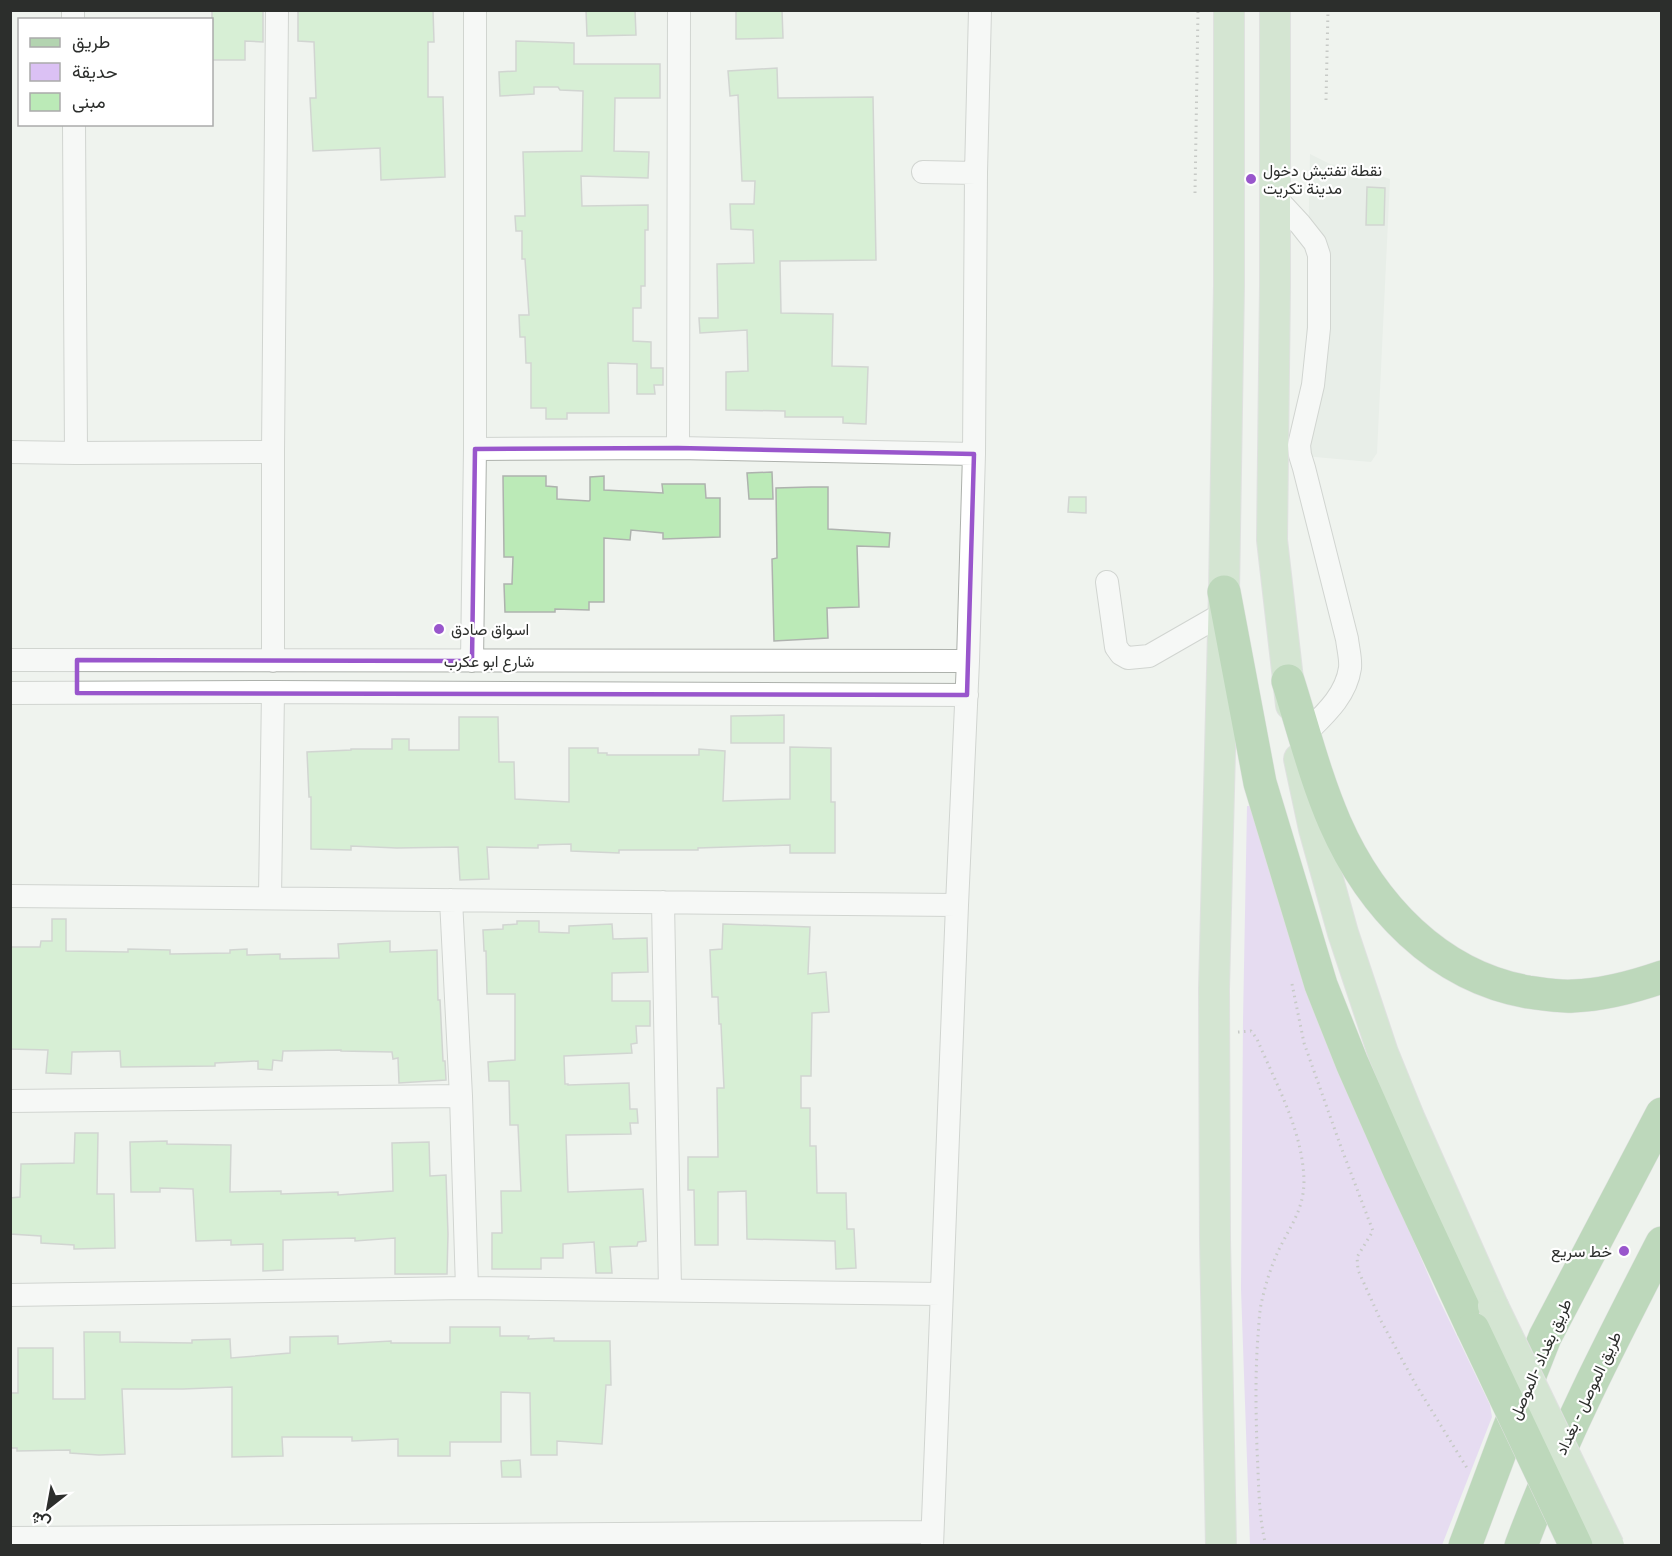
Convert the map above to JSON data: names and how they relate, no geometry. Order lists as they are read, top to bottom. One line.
{"streets":{"highway":["طريق بغداد -الموصل","طريق الموصل - بغداد"],"street":["شارع ابو عكرب"]},"places":["نقطة تفتيش دخول مدينة تكريت","اسواق صادق","خط سريع"],"legend":["طريق","حديقة","مبنى"],"north":"bottom left"}
